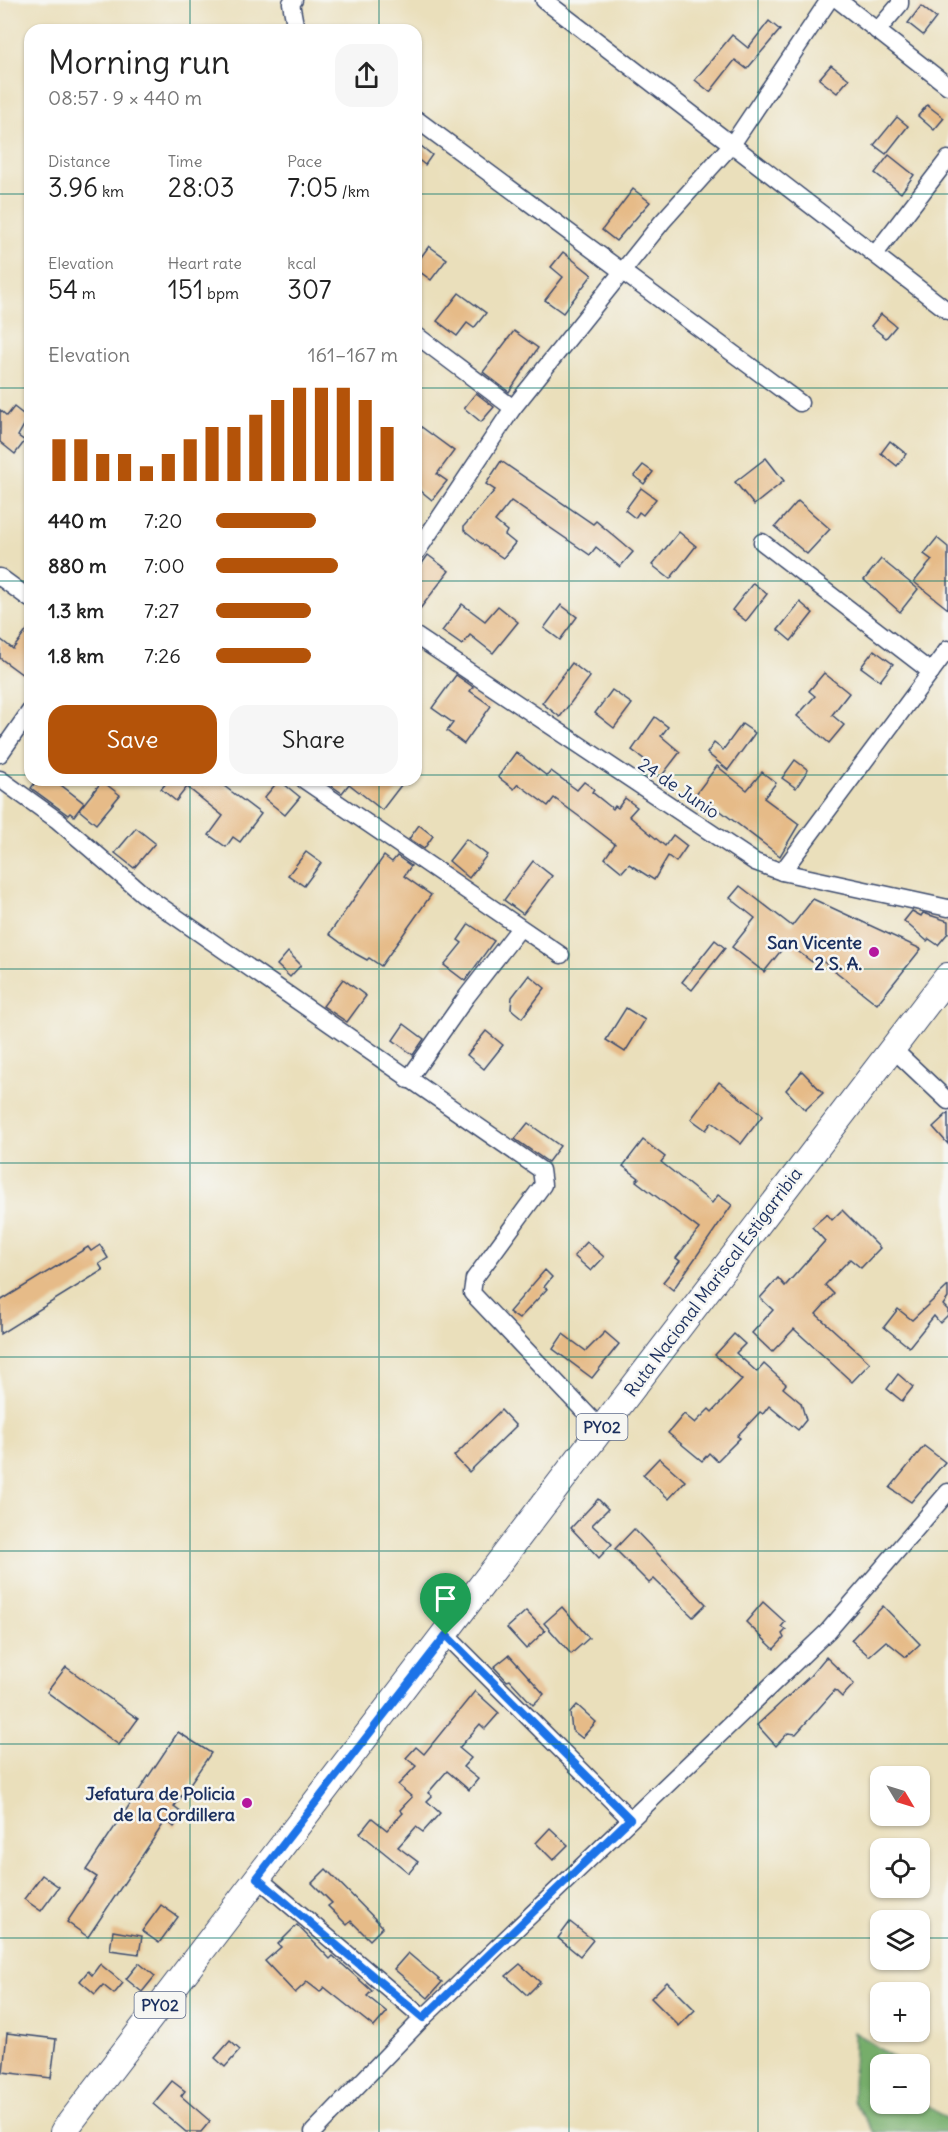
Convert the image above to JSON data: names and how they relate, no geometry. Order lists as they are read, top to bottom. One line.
{"streets":{"main road":["Ruta Nacional Mariscal Estigarribia","PY02"],"street":["24 de Junio"]},"places":["San Vicente 2 S. A.","Jefatura de Policia de la Cordillera"],"north":"bottom right","page":{"heading":["Morning run","08:57 · 9 × 440 m"],"stats":[["Distance","3.96 km"],["Time","28:03"],["Pace","7:05 /km"],["Elevation","54 m"],["Heart rate","151 bpm"],["kcal","307"]],"chart":["Elevation","161–167 m"],"list":[{"name":"440 m","note":"7:20"},{"name":"880 m","note":"7:00"},{"name":"1.3 km","note":"7:27"},{"name":"1.8 km","note":"7:26"}],"buttons":["Save","Share"],"map_buttons":["+","−"]}}
